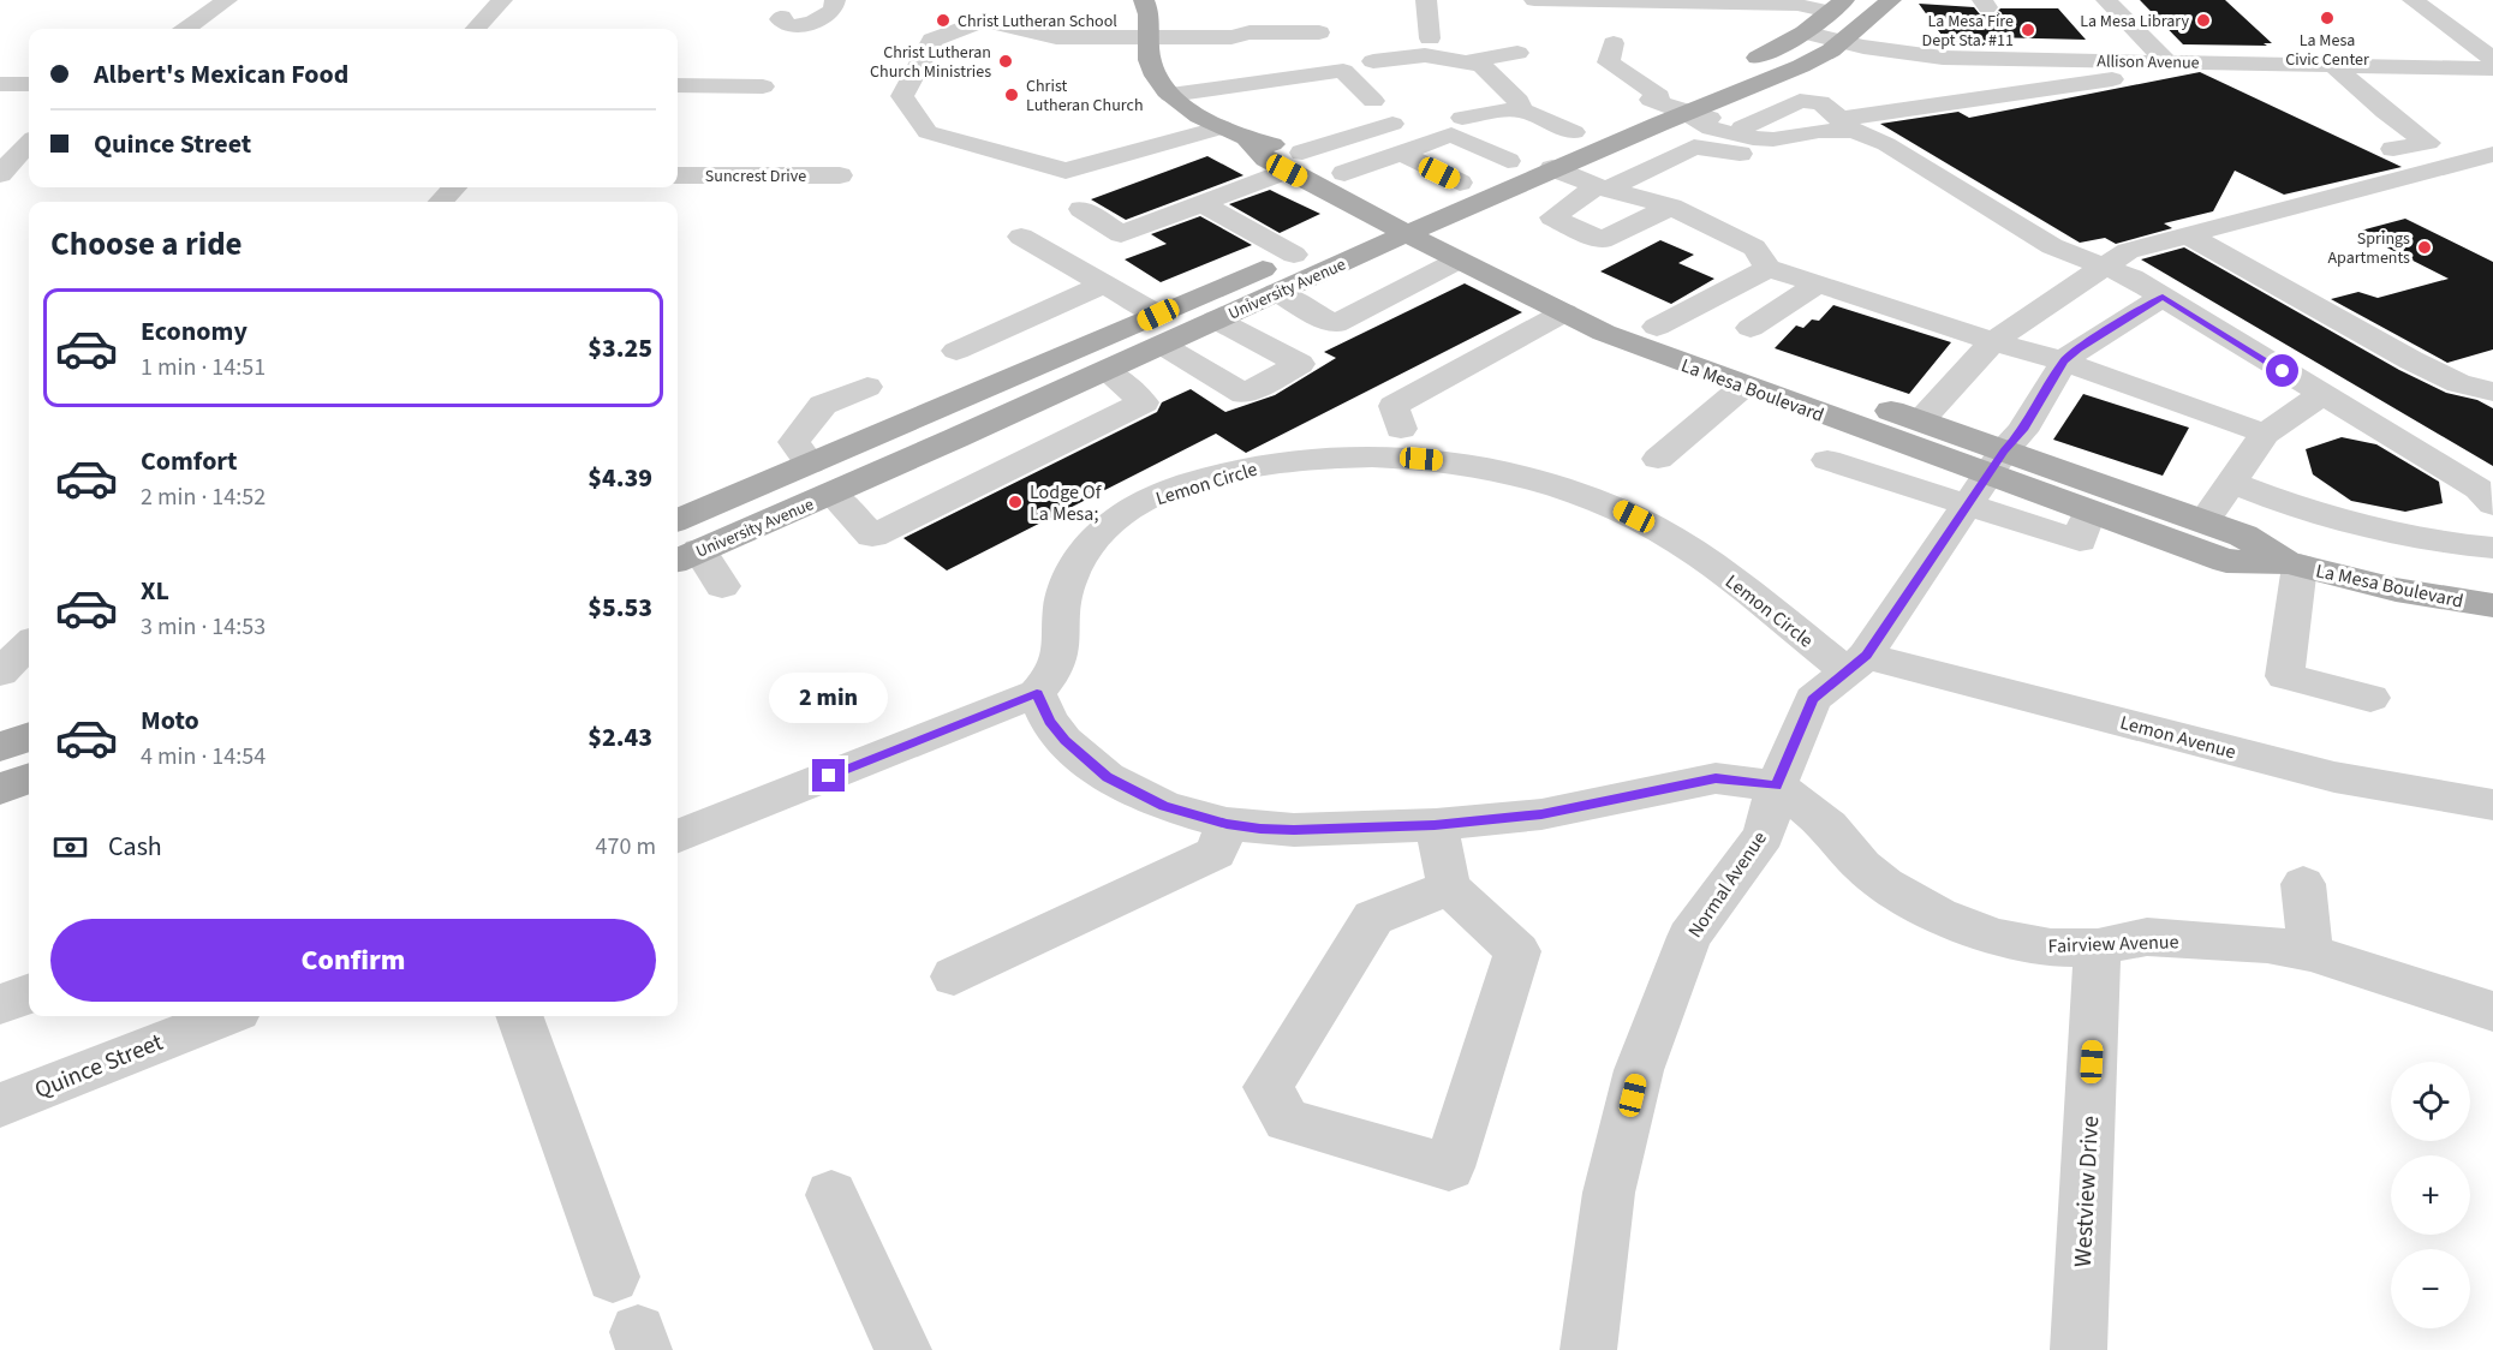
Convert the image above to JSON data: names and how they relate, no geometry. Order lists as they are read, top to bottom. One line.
{"streets":{"main road":["University Avenue","La Mesa Boulevard"],"street":["Allison Avenue","Suncrest Drive","Lemon Circle","Lemon Avenue","Normal Avenue","Fairview Avenue","Quince Street","Westview Drive"]},"crossings":[["Allison Avenue","University Avenue"],["University Avenue","La Mesa Boulevard"],["La Mesa Boulevard","Normal Avenue"],["Lemon Circle","Lemon Avenue"],["Lemon Circle","Normal Avenue"],["Lemon Avenue","Normal Avenue"],["Normal Avenue","Fairview Avenue"],["Fairview Avenue","Westview Drive"]],"places":["La Mesa Civic Center","Christ Lutheran School","La Mesa Library","La Mesa Fire Dept Sta. #11","Christ Lutheran Church Ministries","Christ Lutheran Church","Springs Apartments","Lodge Of La Mesa;"],"page":{"banner":["Albert's Mexican Food","Quince Street"],"heading":"Choose a ride","list":[{"name":"Economy","note":"1 min · 14:51","value":"$3.25"},{"name":"Comfort","note":"2 min · 14:52","value":"$4.39"},{"name":"XL","note":"3 min · 14:53","value":"$5.53"},{"name":"Moto","note":"4 min · 14:54","value":"$2.43"}],"bubble":"2 min","pay":["Cash","470 m"],"buttons":"Confirm","map_buttons":["+","−"]}}
